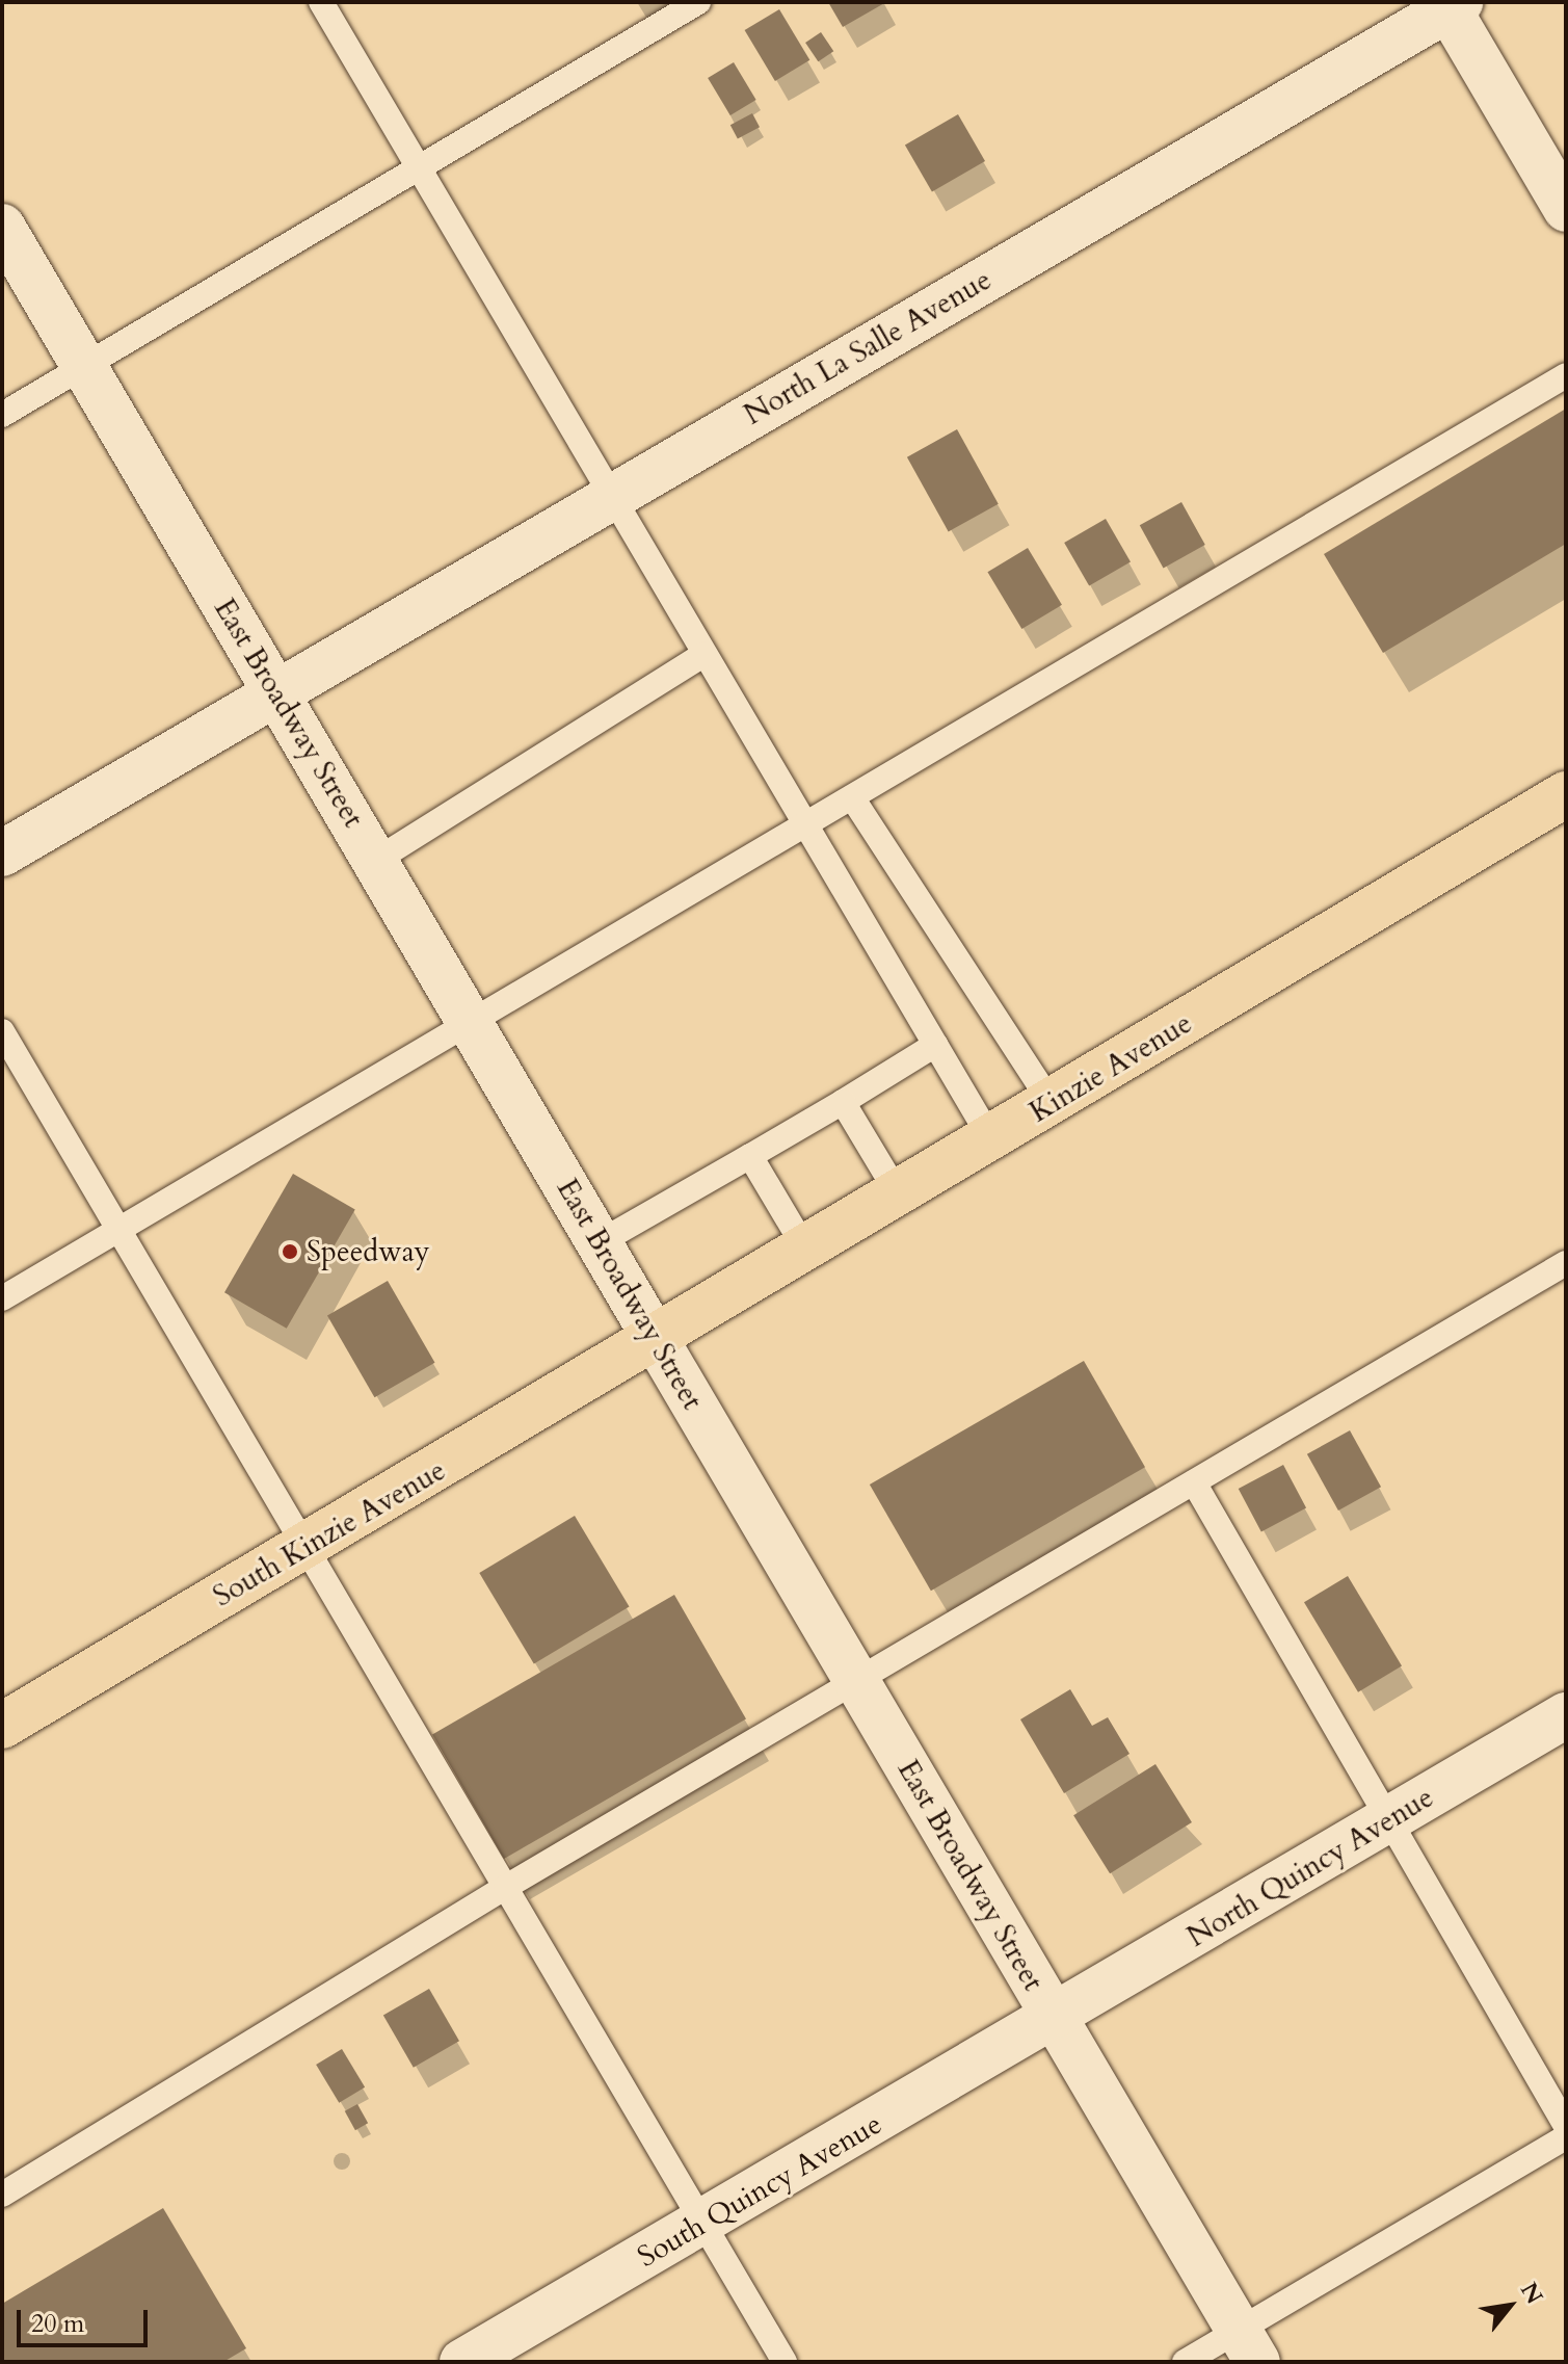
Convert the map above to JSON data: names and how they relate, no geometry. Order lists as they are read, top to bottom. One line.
{"streets":{"main road":["Kinzie Avenue","South Kinzie Avenue"],"street":["North La Salle Avenue","East Broadway Street","North Quincy Avenue","South Quincy Avenue"]},"crossings":[["North La Salle Avenue","East Broadway Street"],["East Broadway Street","Kinzie Avenue"],["East Broadway Street","South Kinzie Avenue"],["East Broadway Street","North Quincy Avenue"],["East Broadway Street","South Quincy Avenue"],["Kinzie Avenue","South Kinzie Avenue"],["North Quincy Avenue","South Quincy Avenue"]],"places":["Speedway"],"scale_bar":"20 m","north":"top right"}
